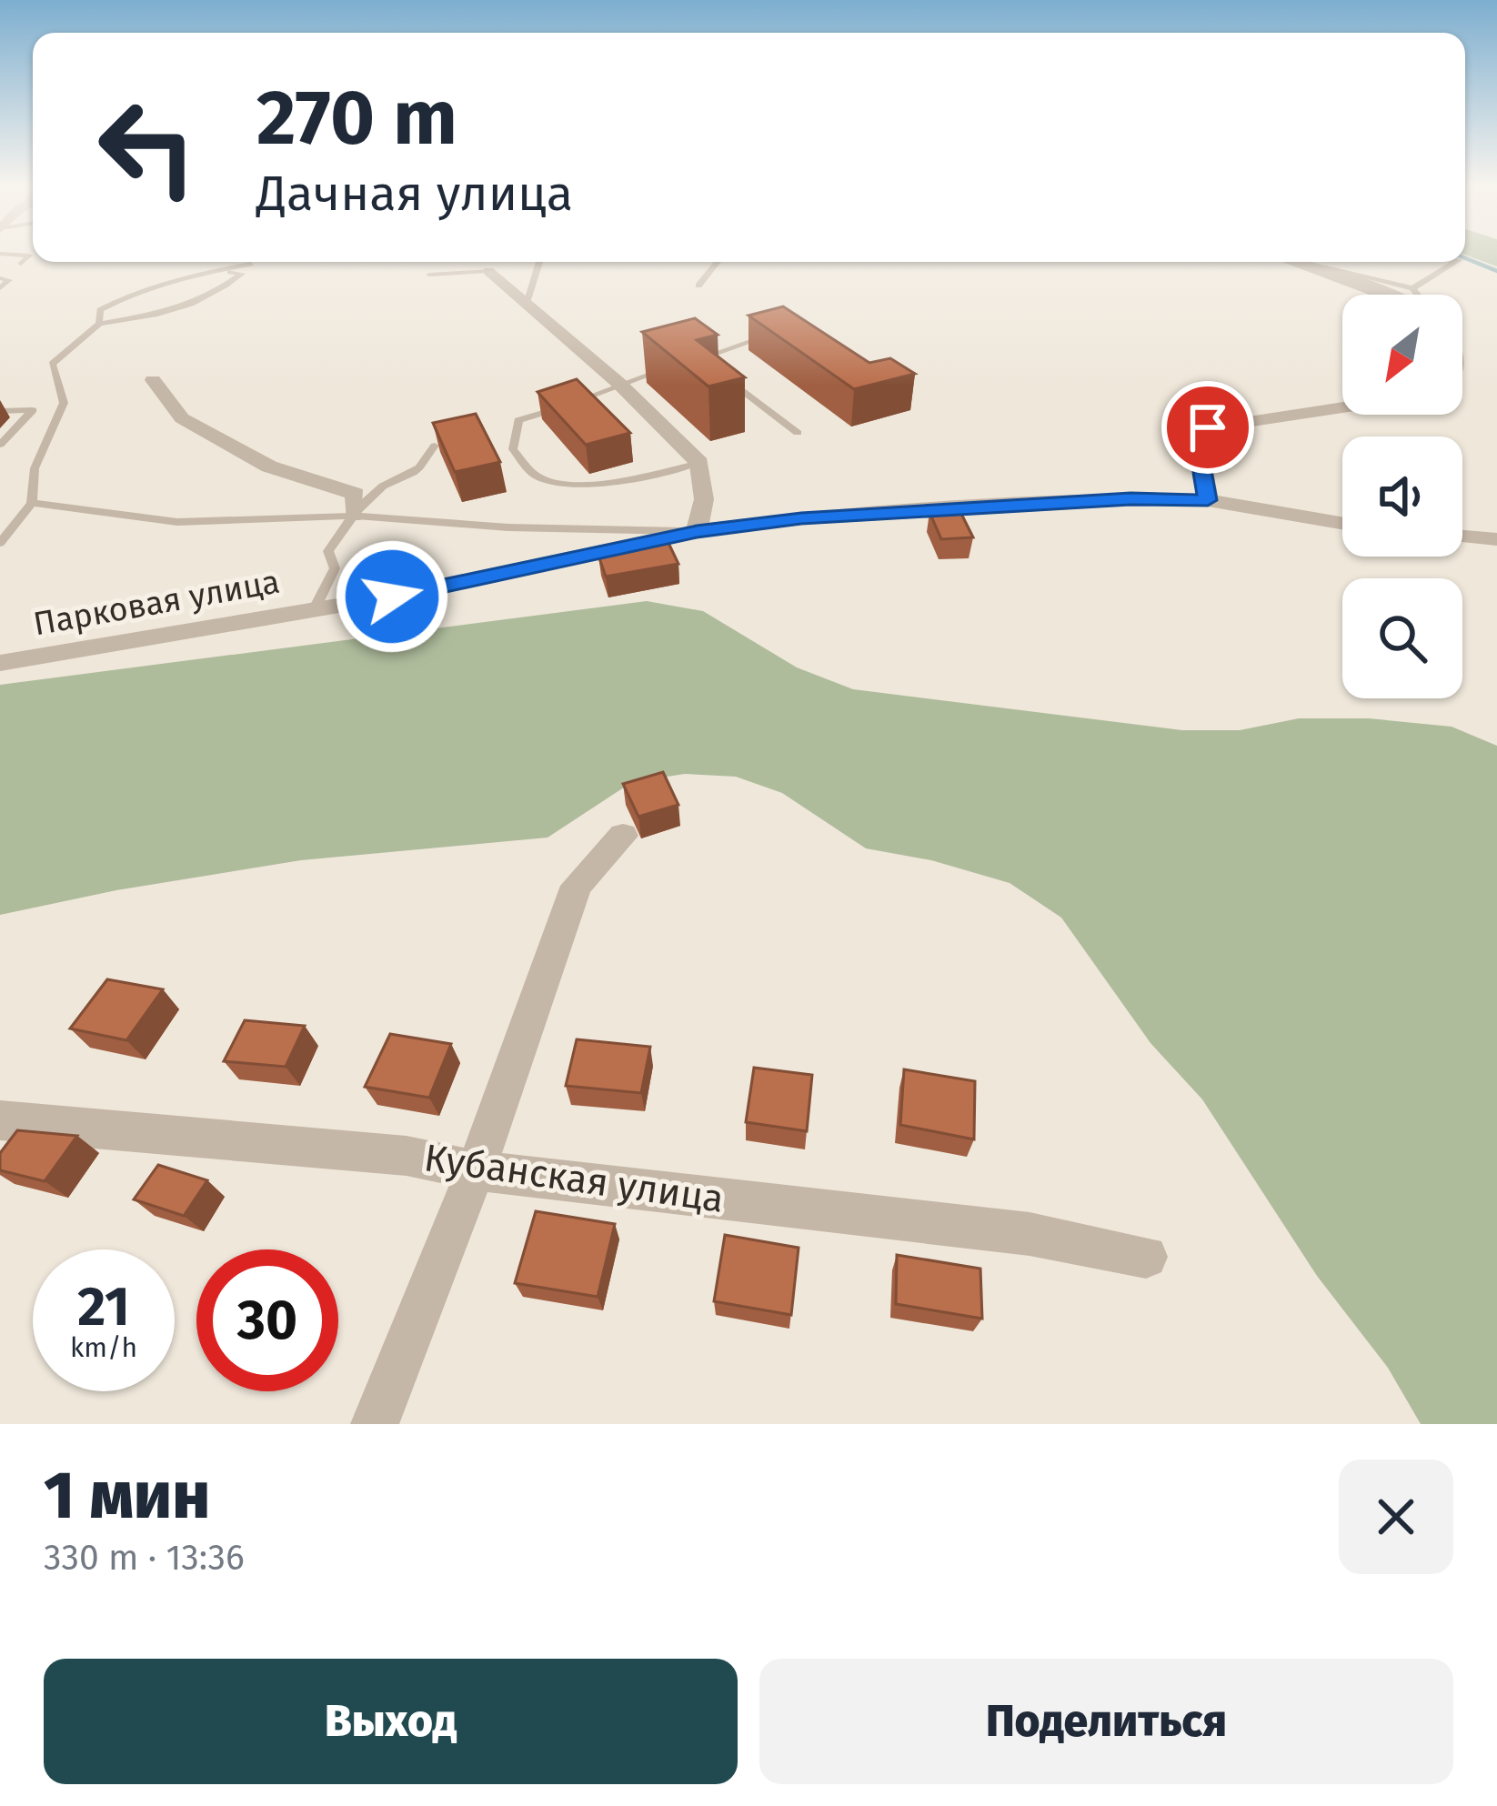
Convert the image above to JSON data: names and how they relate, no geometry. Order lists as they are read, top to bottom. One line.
{"streets":{"street":["Парковая улица","Кубанская улица"]},"north":"bottom left","page":{"turn":["270 m","Дачная улица"],"speed":"21 km/h","limit":"30","heading":["1 мин","330 m · 13:36"],"buttons":["Выход","Поделиться"]}}
